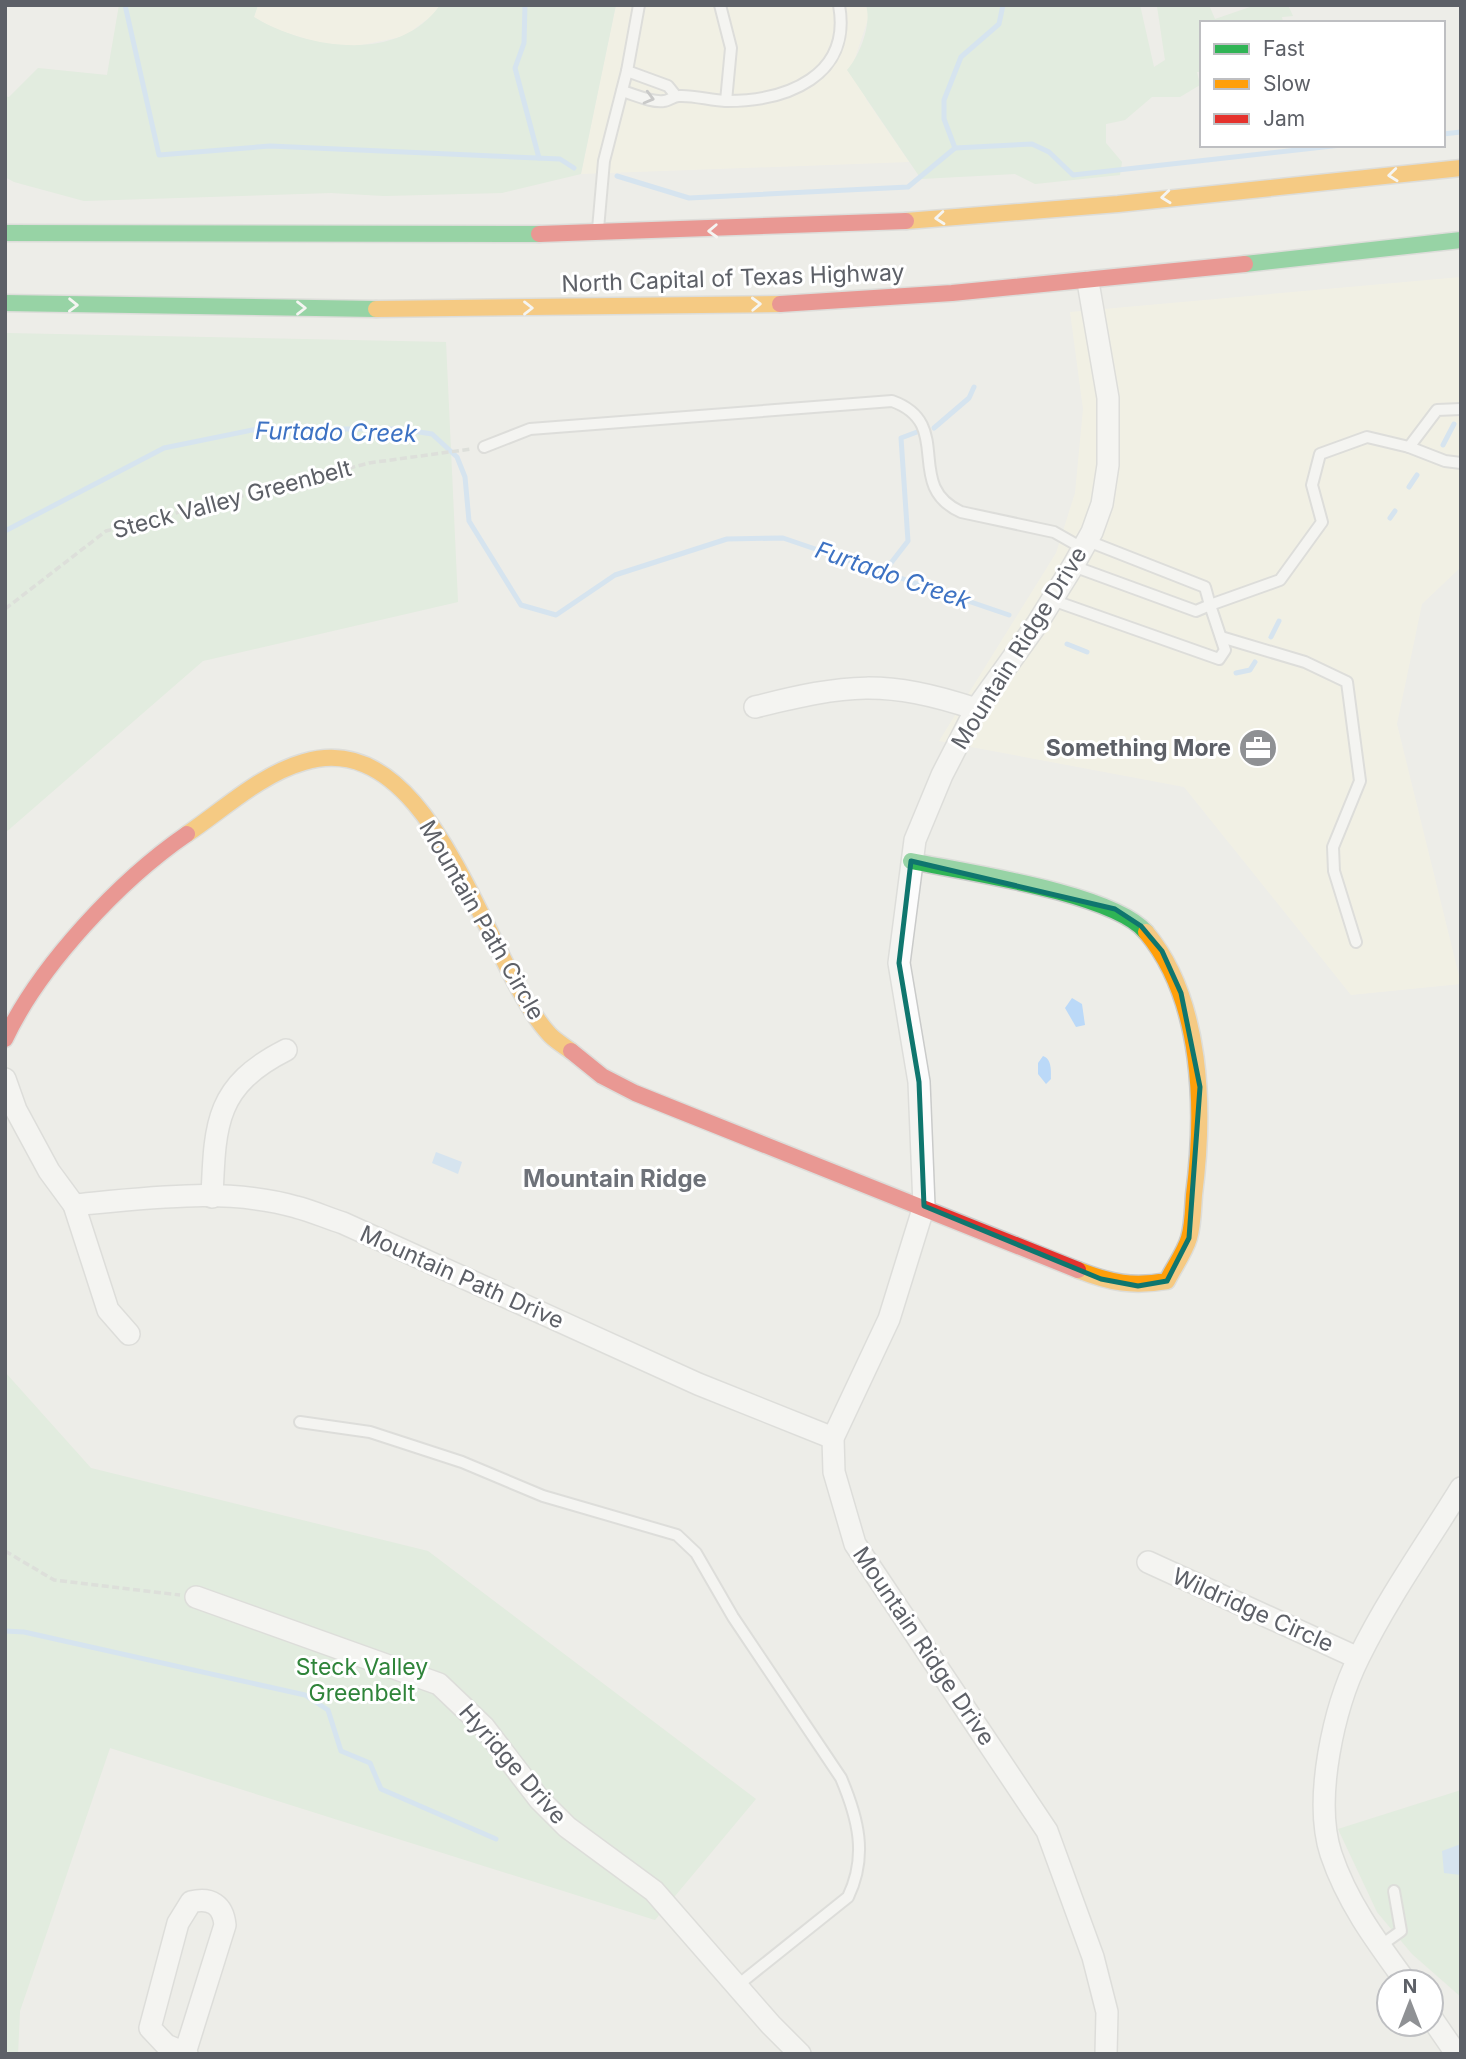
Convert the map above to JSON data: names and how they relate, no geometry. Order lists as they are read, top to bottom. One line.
{"streets":{"main road":["North Capital of Texas Highway","Mountain Path Circle"],"street":["Mountain Ridge Drive","Mountain Path Drive","Wildridge Circle","Hyridge Drive"],"path":["Steck Valley Greenbelt"]},"crossings":[["North Capital of Texas Highway","Mountain Ridge Drive"],["Mountain Ridge Drive","Mountain Path Circle"],["Mountain Ridge Drive","Mountain Path Drive"]],"districts":["Mountain Ridge"],"water":["Furtado Creek"],"parks":["Steck Valley Greenbelt"],"places":{"office":["Something More"]},"legend":["Fast","Slow","Jam"],"north":"top"}
